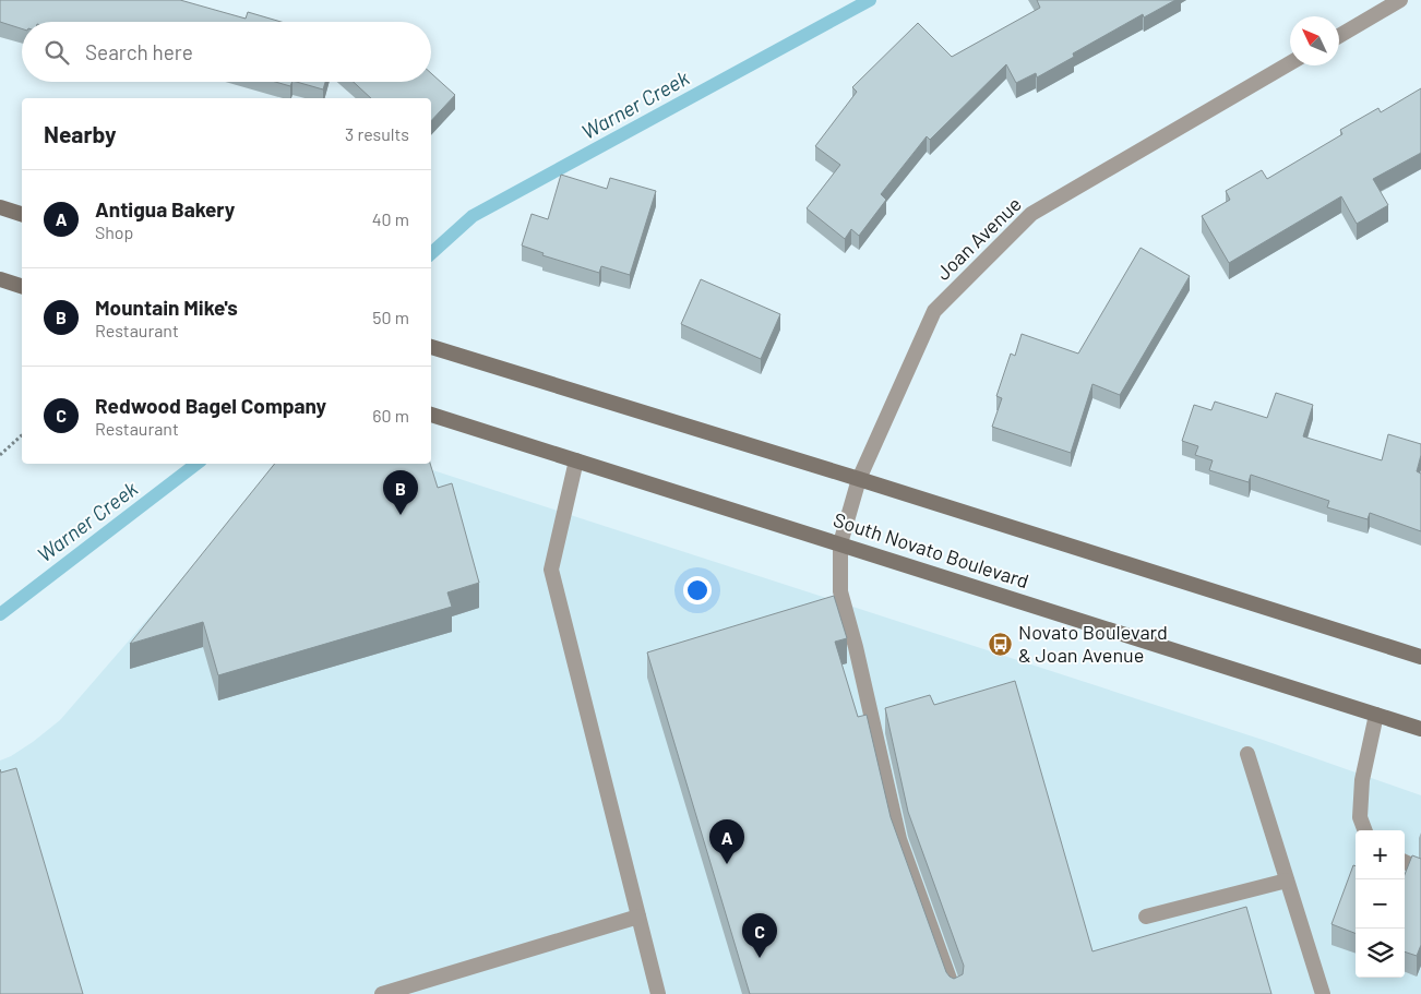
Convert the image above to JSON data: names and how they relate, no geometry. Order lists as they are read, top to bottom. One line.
{"streets":{"main road":["South Novato Boulevard"],"street":["Joan Avenue"]},"crossings":[["Joan Avenue","South Novato Boulevard"]],"water":["Warner Creek"],"places":{"bus stop":["Novato Boulevard & Joan Avenue"]},"north":"top left","page":{"search":"Search here","heading":["Nearby","3 results"],"list":[{"mark":"A","name":"Antigua Bakery","note":"Shop","value":"40 m"},{"mark":"B","name":"Mountain Mike's","note":"Restaurant","value":"50 m"},{"mark":"C","name":"Redwood Bagel Company","note":"Restaurant","value":"60 m"}],"pins":["B","A","C"],"map_buttons":["+","−"]}}
